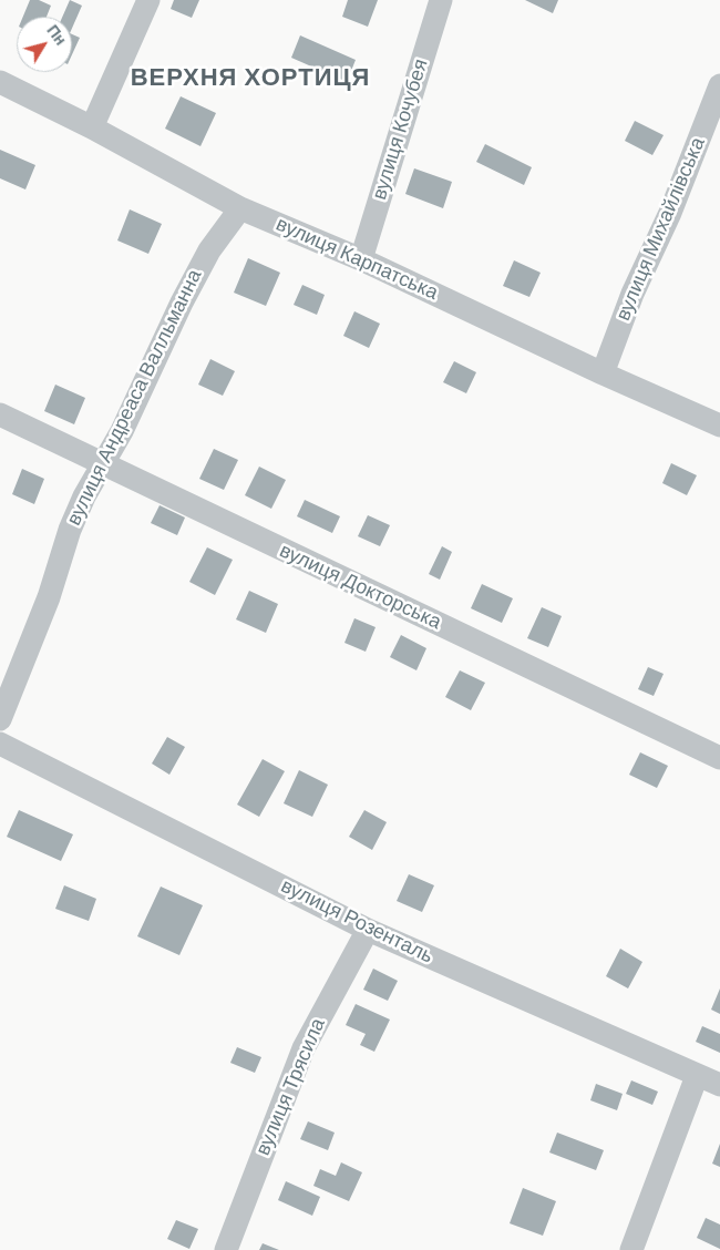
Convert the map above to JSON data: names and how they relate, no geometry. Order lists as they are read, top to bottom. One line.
{"streets":{"street":["вулиця Кочубея","вулиця Михайлівська","вулиця Карпатська","вулиця Андреаса Валльманна","вулиця Докторська","вулиця Розенталь","вулиця Трясила"]},"crossings":[["вулиця Кочубея","вулиця Карпатська"],["вулиця Михайлівська","вулиця Карпатська"],["вулиця Карпатська","вулиця Андреаса Валльманна"],["вулиця Андреаса Валльманна","вулиця Докторська"],["вулиця Розенталь","вулиця Трясила"]],"districts":["ВЕРХНЯ ХОРТИЦЯ"],"north":"top right"}
